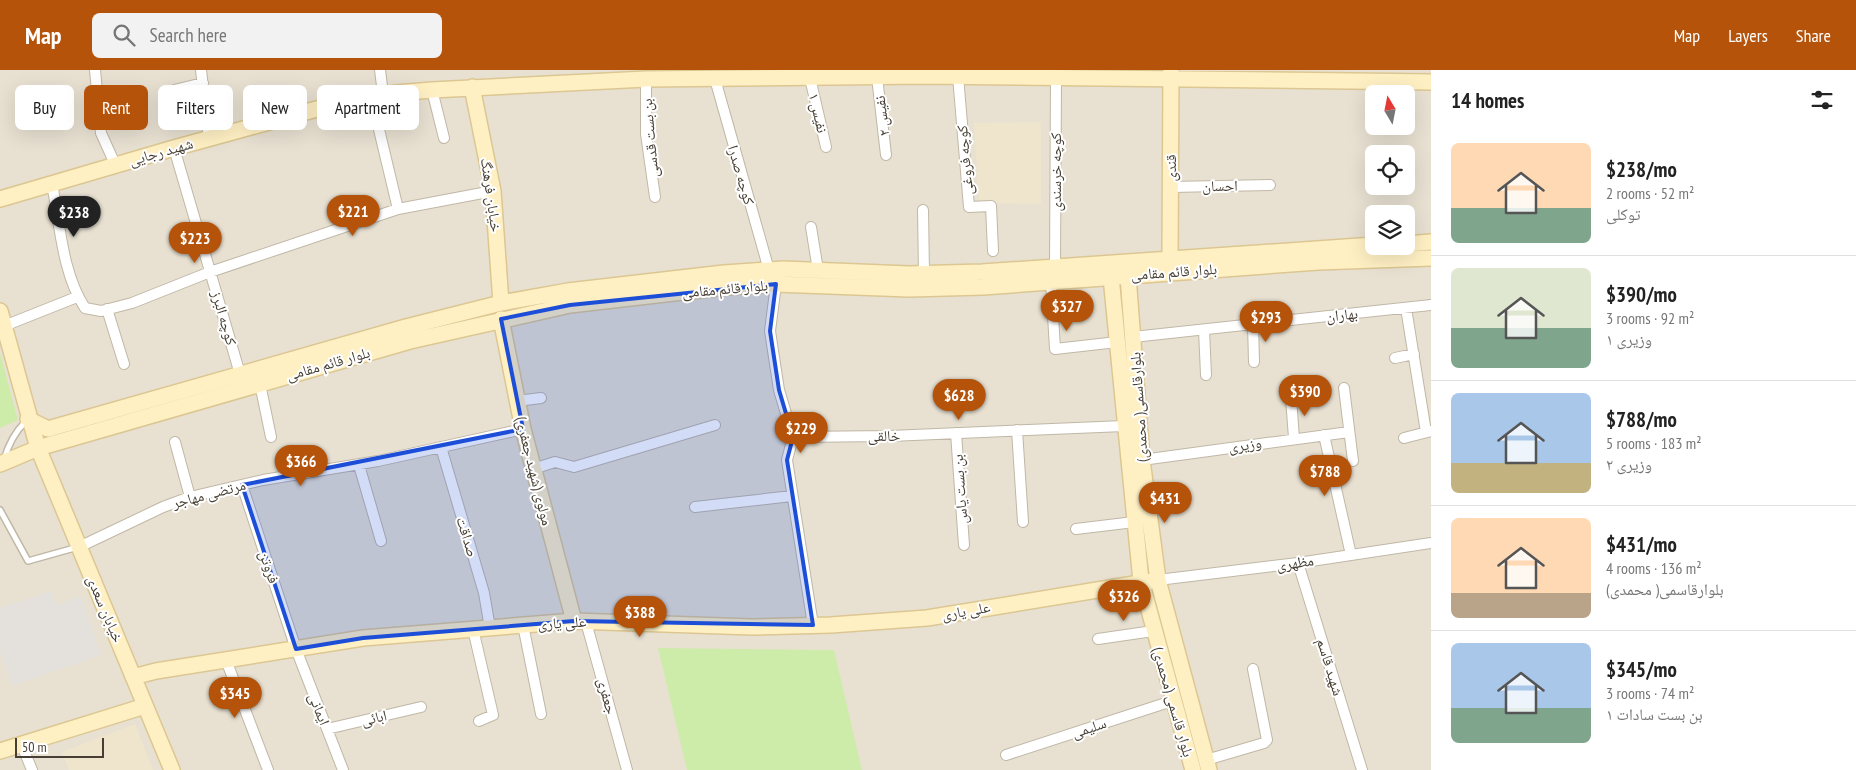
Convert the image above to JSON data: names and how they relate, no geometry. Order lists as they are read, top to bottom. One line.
{"streets":{"main road":["شهید رجایی","قندی","خیابان فرهنگ","بلوار قائم مقامی","بلوارقاسمی( محمدی)","مولوی (شهید جعفری)","خیابان سعدی","علی یاری","بلوار قاسمی (محمدی)"],"street":["نفیس ‍۱","نفیس ۲","بن بست قدسی","کوچه فروغی","کوچه خرسندی","کوچه صدرا","احسان","بهاران","کوچه البرز","خالقی","وزیری","بن بست یاس","مرتضی مهاجر","صداقت","مظهری","فروتن","شهید قاسم","جعفری","ایمانی","ابائی","سلیمی"]},"crossings":[["نفیس ‍۱","شهید رجایی"],["نفیس ۲","شهید رجایی"],["بن بست قدسی","شهید رجایی"],["شهید رجایی","کوچه فروغی"],["شهید رجایی","قندی"],["شهید رجایی","کوچه خرسندی"],["شهید رجایی","کوچه صدرا"],["شهید رجایی","خیابان فرهنگ"],["شهید رجایی","کوچه البرز"],["قندی","احسان"],["قندی","بلوار قائم مقامی"],["کوچه خرسندی","بلوار قائم مقامی"],["کوچه صدرا","بلوار قائم مقامی"],["خیابان فرهنگ","بلوار قائم مقامی"],["بلوار قائم مقامی","کوچه البرز"],["بلوار قائم مقامی","بلوارقاسمی( محمدی)"],["بلوار قائم مقامی","مولوی (شهید جعفری)"],["بلوار قائم مقامی","خیابان سعدی"],["بلوار قائم مقامی","بلوار قاسمی (محمدی)"],["بهاران","بلوارقاسمی( محمدی)"],["بلوارقاسمی( محمدی)","وزیری"],["بلوارقاسمی( محمدی)","مظهری"],["بلوارقاسمی( محمدی)","علی یاری"],["خالقی","بن بست یاس"],["خالقی","بلوار قاسمی (محمدی)"],["مولوی (شهید جعفری)","مرتضی مهاجر"],["مولوی (شهید جعفری)","علی یاری"],["مولوی (شهید جعفری)","جعفری"],["مرتضی مهاجر","صداقت"],["مرتضی مهاجر","فروتن"],["مرتضی مهاجر","خیابان سعدی"],["صداقت","علی یاری"],["مظهری","علی یاری"],["مظهری","شهید قاسم"],["فروتن","علی یاری"],["فروتن","ایمانی"],["خیابان سعدی","علی یاری"],["علی یاری","جعفری"],["علی یاری","بلوار قاسمی (محمدی)"],["علی یاری","ایمانی"],["بلوار قاسمی (محمدی)","سلیمی"],["ایمانی","ابائی"]],"scale_bar":"50 m","north":"top","page":{"header":"Map","search":"Search here","nav":["Map","Layers","Share"],"heading":"14 homes","chip":["Buy","Rent","Filters","New","Apartment"],"list":[{"name":"$238/mo","note":"2 rooms · 52 m² · توکلی"},{"name":"$390/mo","note":"3 rooms · 92 m² · وزیری ۱"},{"name":"$788/mo","note":"5 rooms · 183 m² · وزیری ۲"},{"name":"$431/mo","note":"4 rooms · 136 m² · بلوارقاسمی( محمدی)"},{"name":"$345/mo","note":"3 rooms · 74 m² · بن بست سادات ۱"}],"price":["$221","$238","$223","$327","$293","$390","$628","$229","$366","$788","$431","$326","$388","$345"],"scale":"50 m"}}
